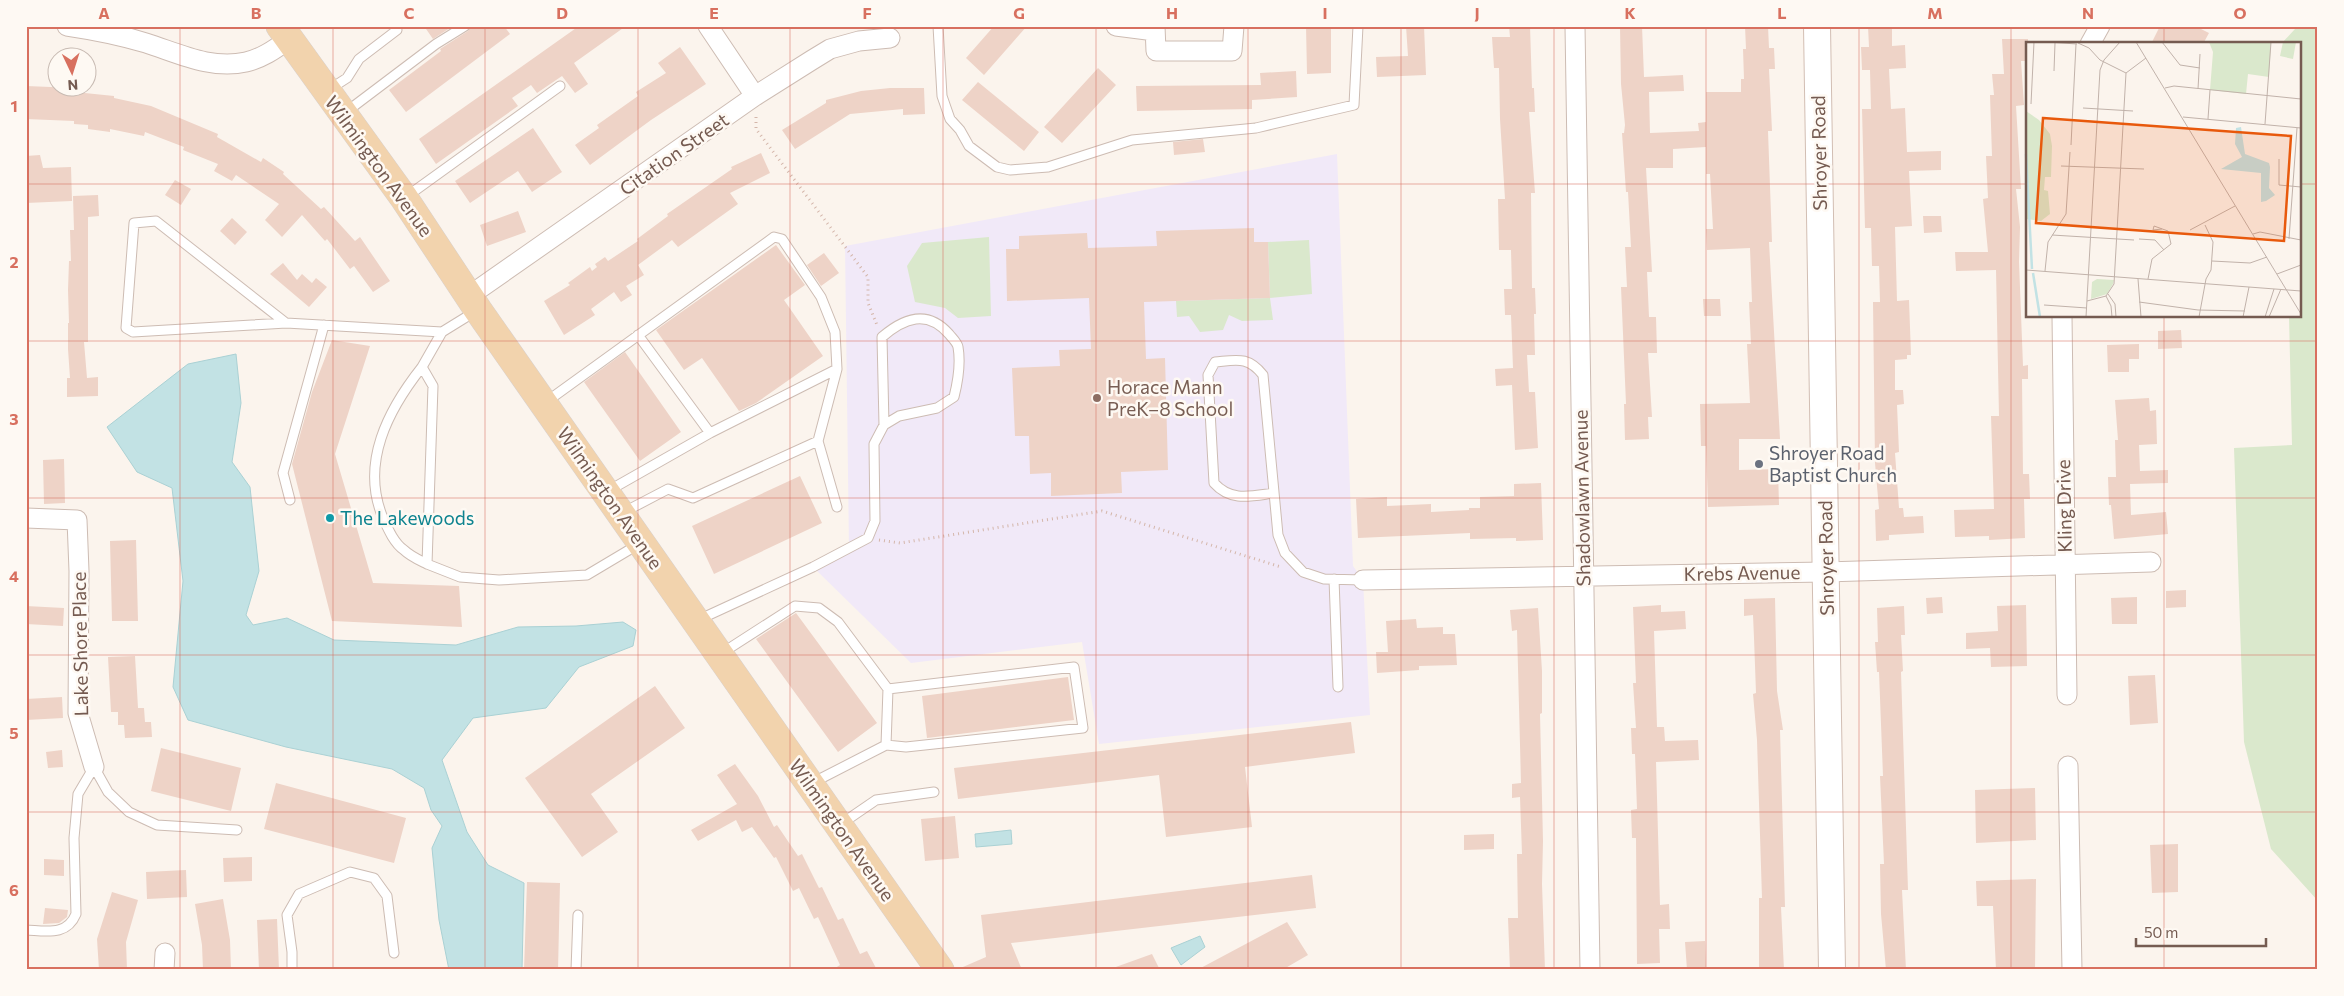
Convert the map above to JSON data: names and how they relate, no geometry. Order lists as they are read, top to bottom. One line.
{"streets":{"main road":["Shroyer Road","Wilmington Avenue"],"street":["Citation Street","Shadowlawn Avenue","Kling Drive","Krebs Avenue","Lake Shore Place"]},"crossings":[["Shroyer Road","Krebs Avenue"],["Citation Street","Wilmington Avenue"],["Shadowlawn Avenue","Krebs Avenue"],["Kling Drive","Krebs Avenue"]],"places":["Horace Mann PreK–8 School","Shroyer Road Baptist Church","The Lakewoods"],"scale_bar":"50 m","north":"bottom","grid":{"columns":["A","B","C","D","E","F","G","H","I","J","K","L","M","N","O"],"rows":["1","2","3","4","5","6"]}}
